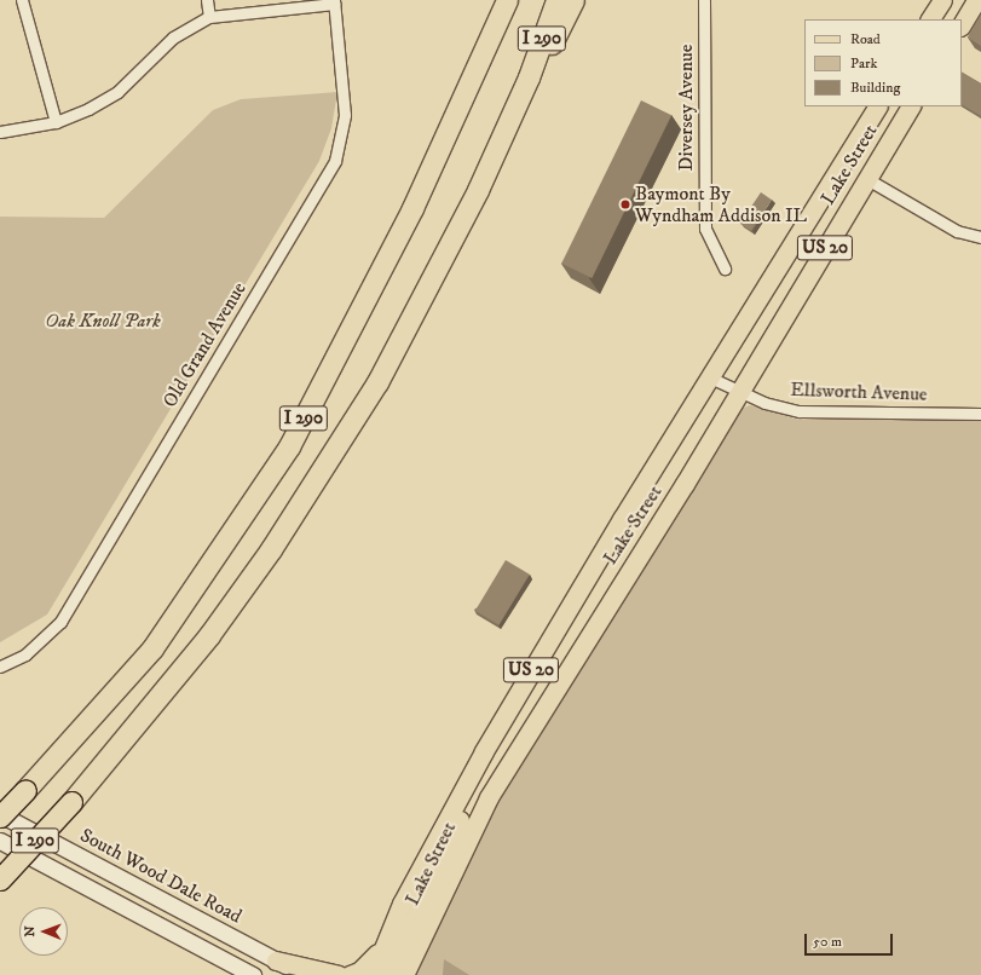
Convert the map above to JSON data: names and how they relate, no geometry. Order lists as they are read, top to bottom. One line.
{"streets":{"highway":["I 290"],"main road":["Lake Street","US 20","South Wood Dale Road"],"street":["Diversey Avenue","Old Grand Avenue","Ellsworth Avenue"]},"crossings":[["I 290","South Wood Dale Road"],["Lake Street","Ellsworth Avenue"]],"parks":["Oak Knoll Park"],"places":["Baymont By Wyndham Addison IL"],"legend":["Road","Park","Building"],"scale_bar":"50 m","north":"left"}
